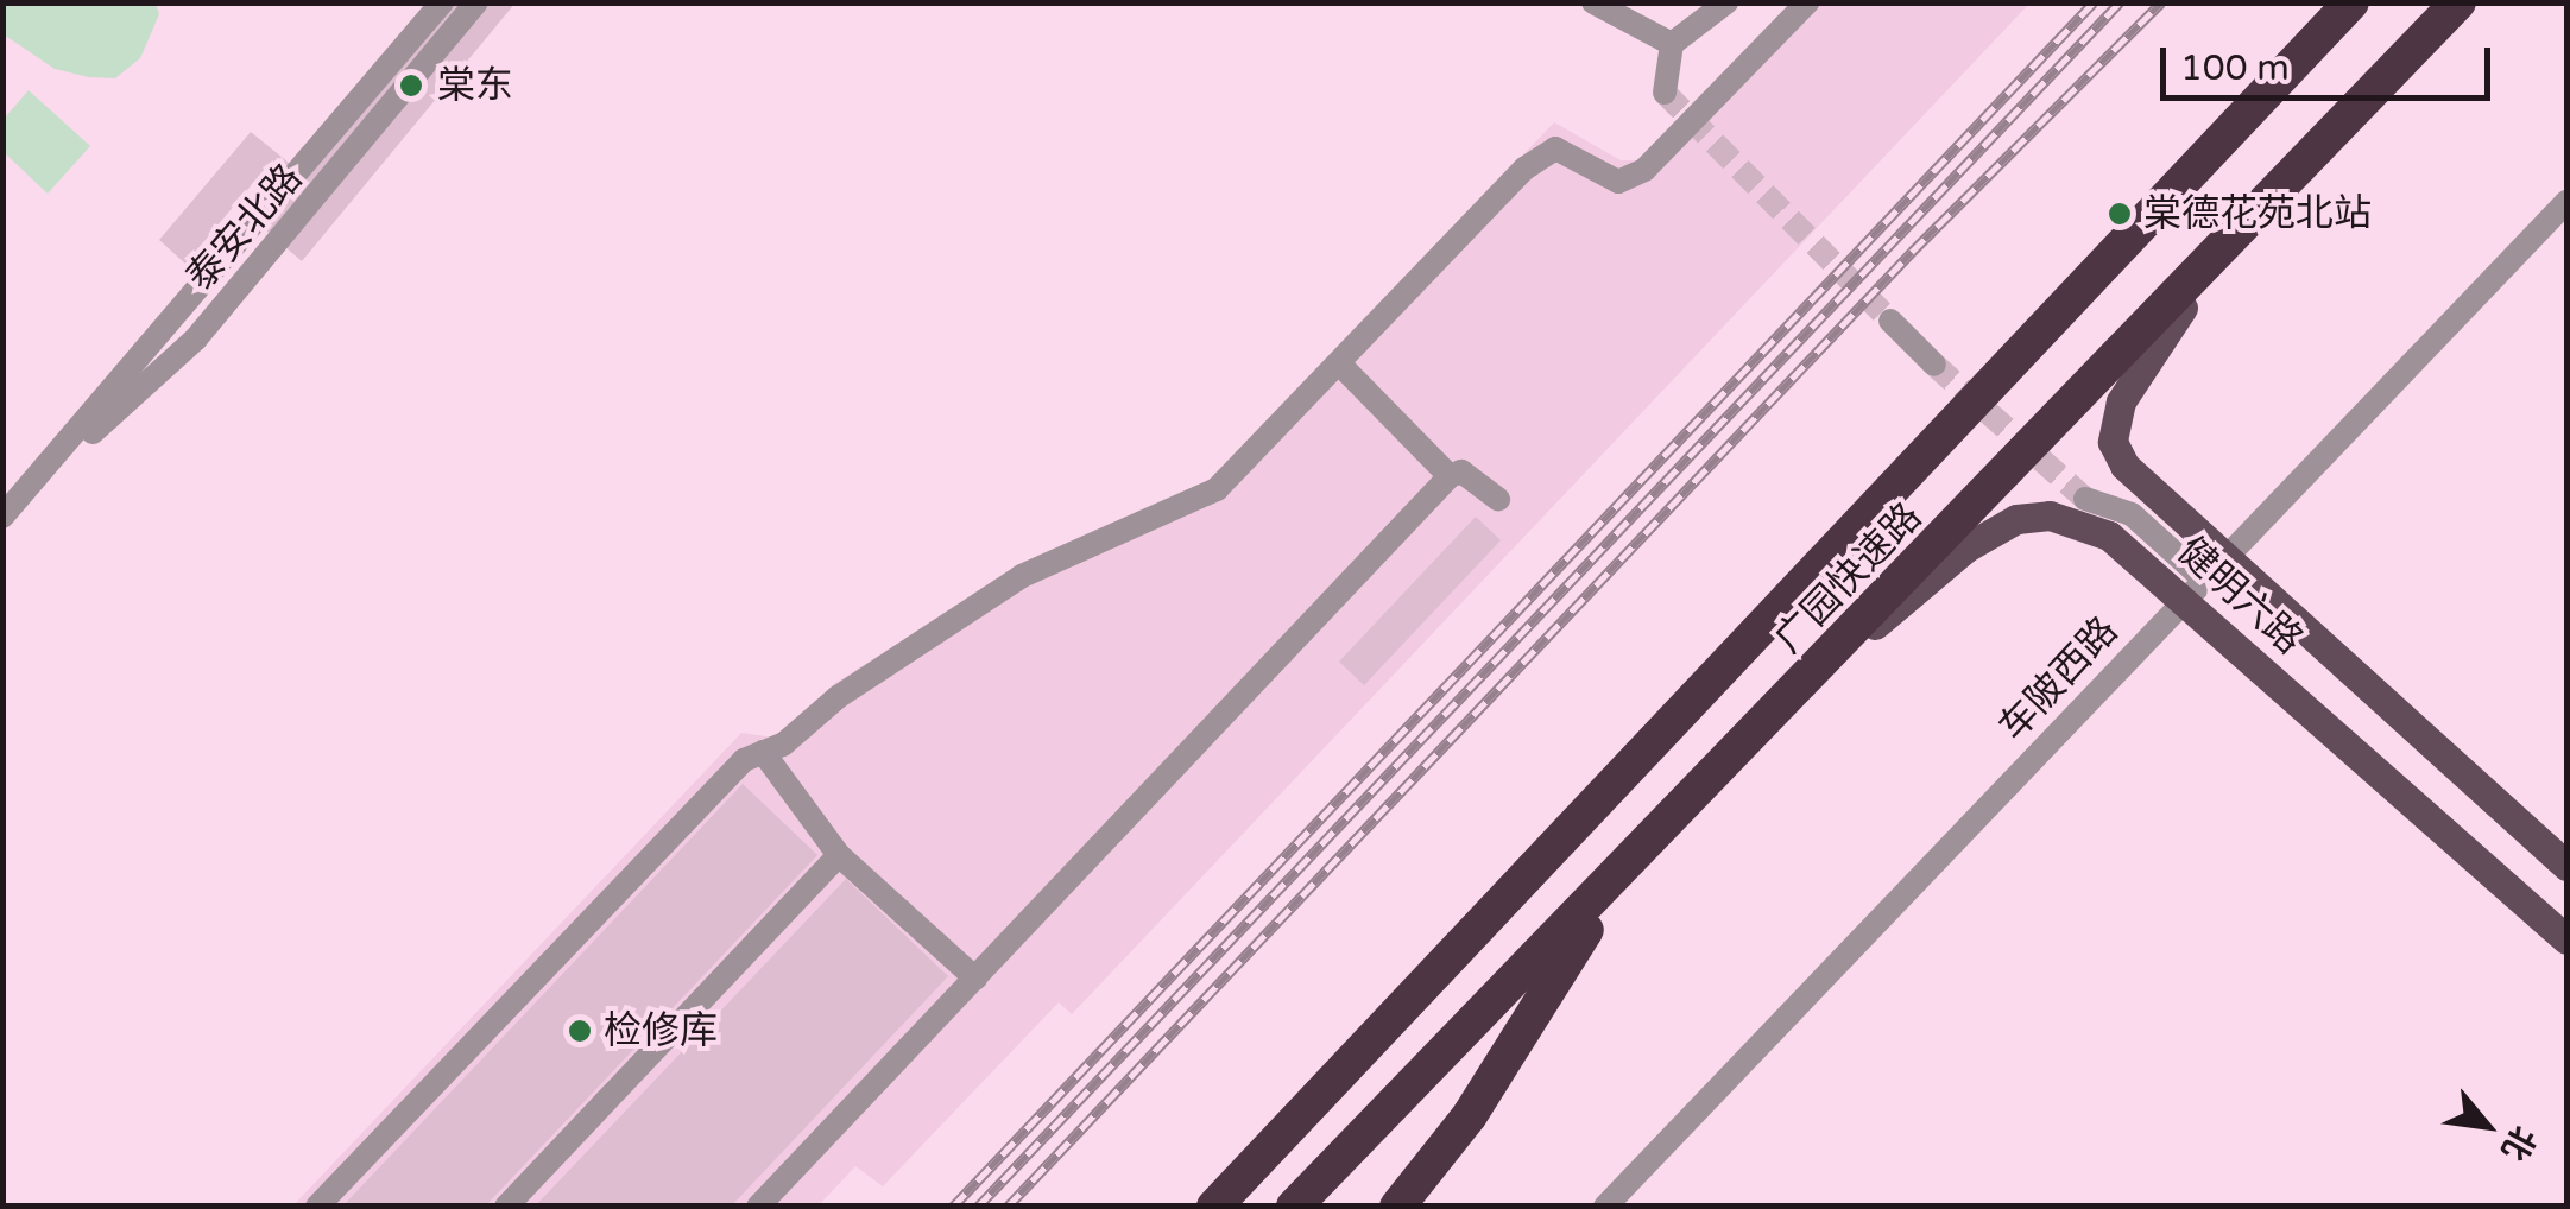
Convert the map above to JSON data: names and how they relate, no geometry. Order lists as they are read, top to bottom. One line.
{"streets":{"highway":["广园快速路"],"main road":["健明六路"],"street":["泰安北路","车陂西路"]},"crossings":[["广园快速路","健明六路"],["健明六路","车陂西路"]],"places":["棠东","棠德花苑北站","检修库"],"scale_bar":"100 m","north":"bottom right"}
